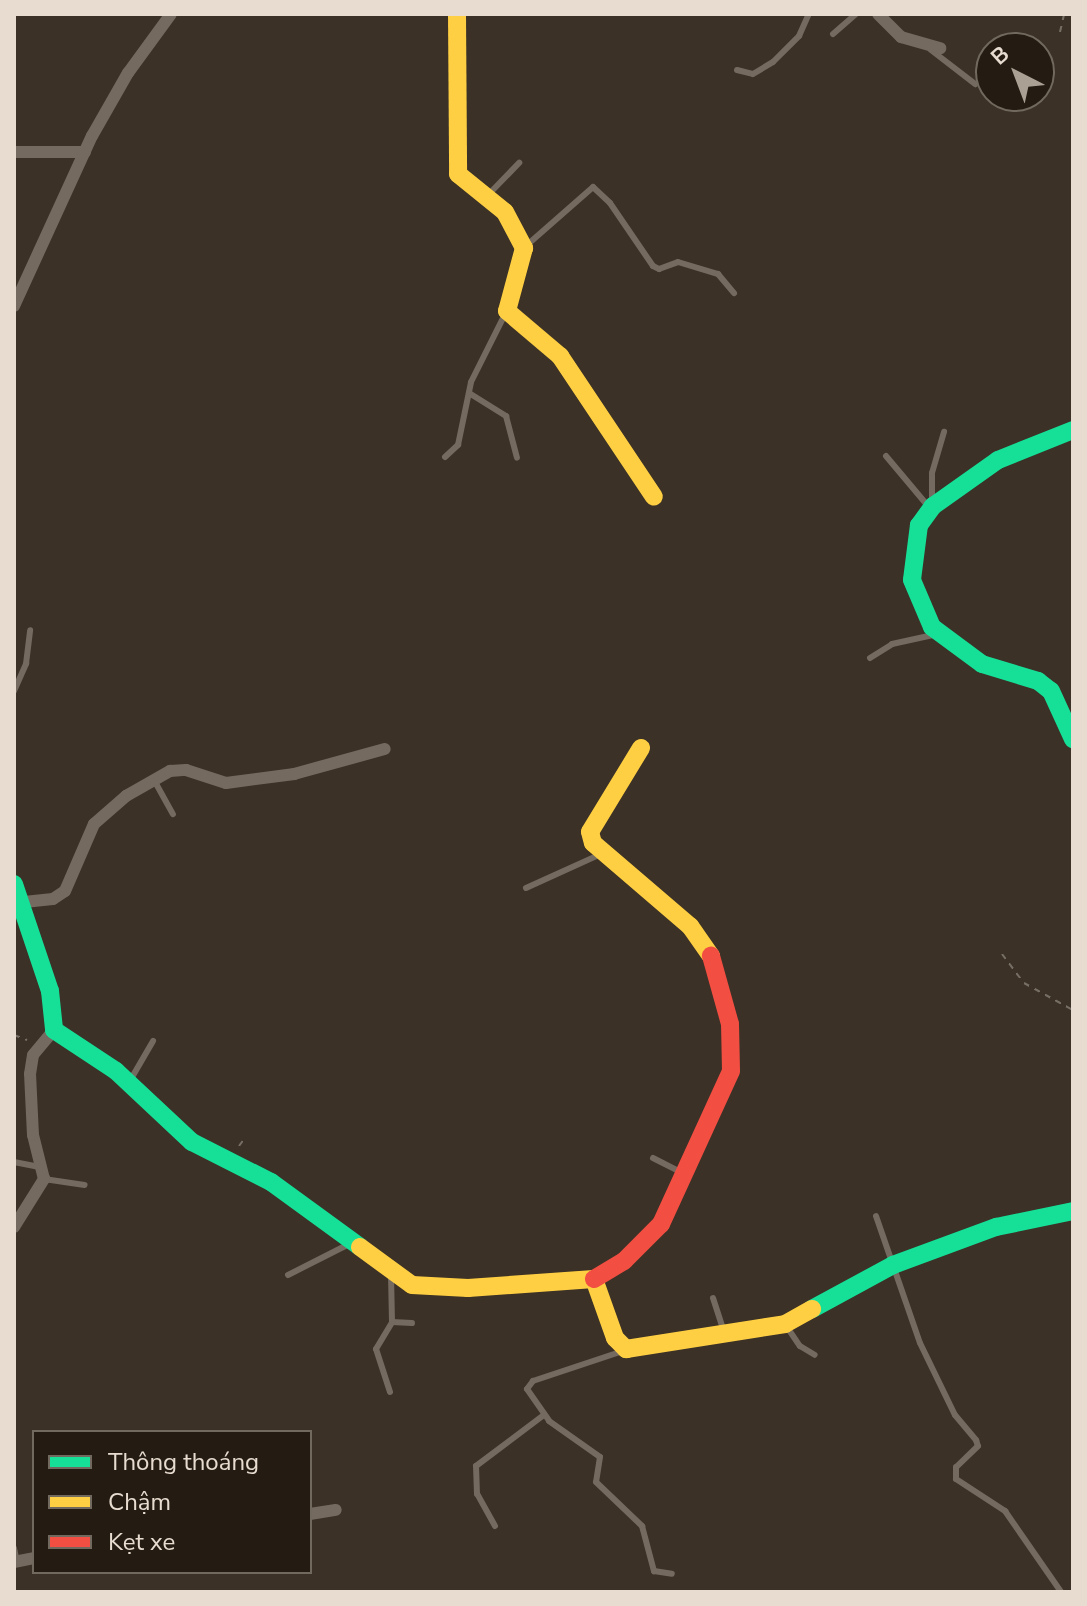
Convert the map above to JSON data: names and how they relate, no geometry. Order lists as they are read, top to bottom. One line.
{"legend":["Thông thoáng","Chậm","Kẹt xe"],"north":"top left"}
